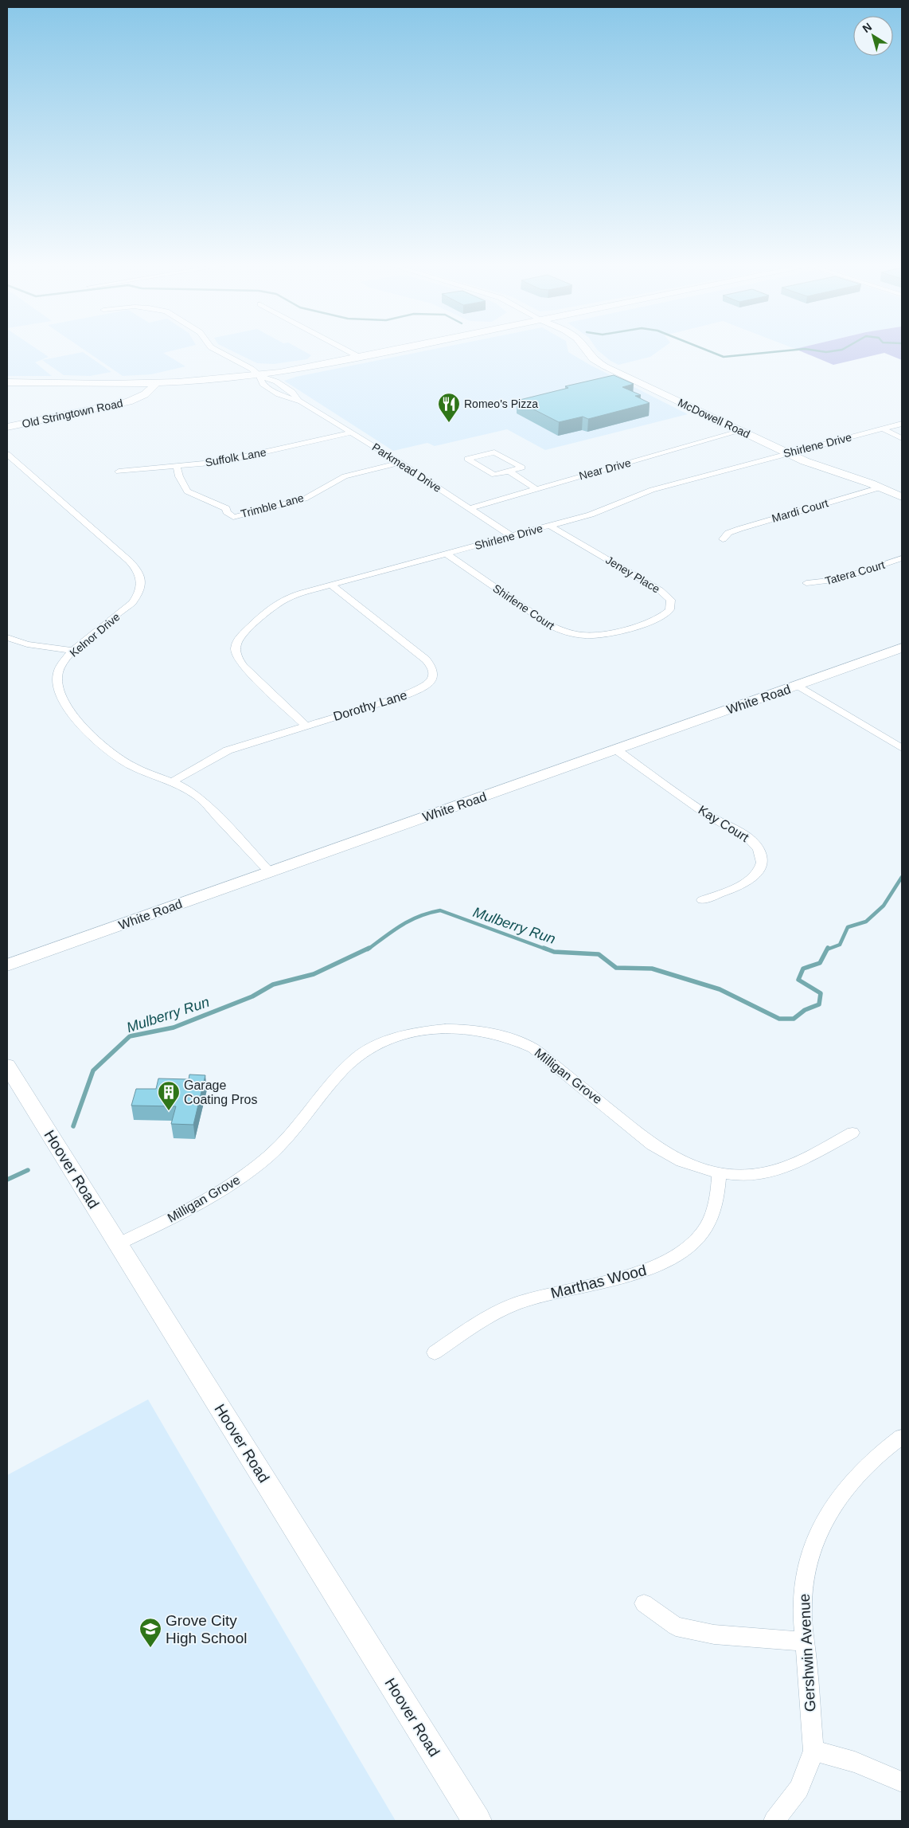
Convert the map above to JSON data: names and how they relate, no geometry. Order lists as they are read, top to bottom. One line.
{"streets":{"main road":["Old Stringtown Road","McDowell Road","White Road","Hoover Road"],"street":["Shirlene Drive","Suffolk Lane","Parkmead Drive","Near Drive","Trimble Lane","Mardi Court","Tatera Court","Jeney Place","Shirlene Court","Kelnor Drive","Dorothy Lane","Kay Court","Milligan Grove","Marthas Wood","Gershwin Avenue"]},"crossings":[["McDowell Road","Shirlene Drive"],["McDowell Road","Near Drive"],["McDowell Road","Mardi Court"],["Shirlene Drive","Parkmead Drive"],["Shirlene Drive","Jeney Place"],["Shirlene Drive","Shirlene Court"],["Shirlene Drive","Dorothy Lane"],["Suffolk Lane","Parkmead Drive"],["Suffolk Lane","Trimble Lane"],["Parkmead Drive","Near Drive"],["Parkmead Drive","Trimble Lane"],["Jeney Place","Shirlene Court"],["Kelnor Drive","White Road"],["Kelnor Drive","Dorothy Lane"],["White Road","Kay Court"],["Milligan Grove","Hoover Road"],["Milligan Grove","Marthas Wood"]],"water":["Mulberry Run"],"places":{"restaurant":["Romeo's Pizza"],"building":["Garage Coating Pros"],"school or university":["Grove City High School"]},"north":"top left"}
